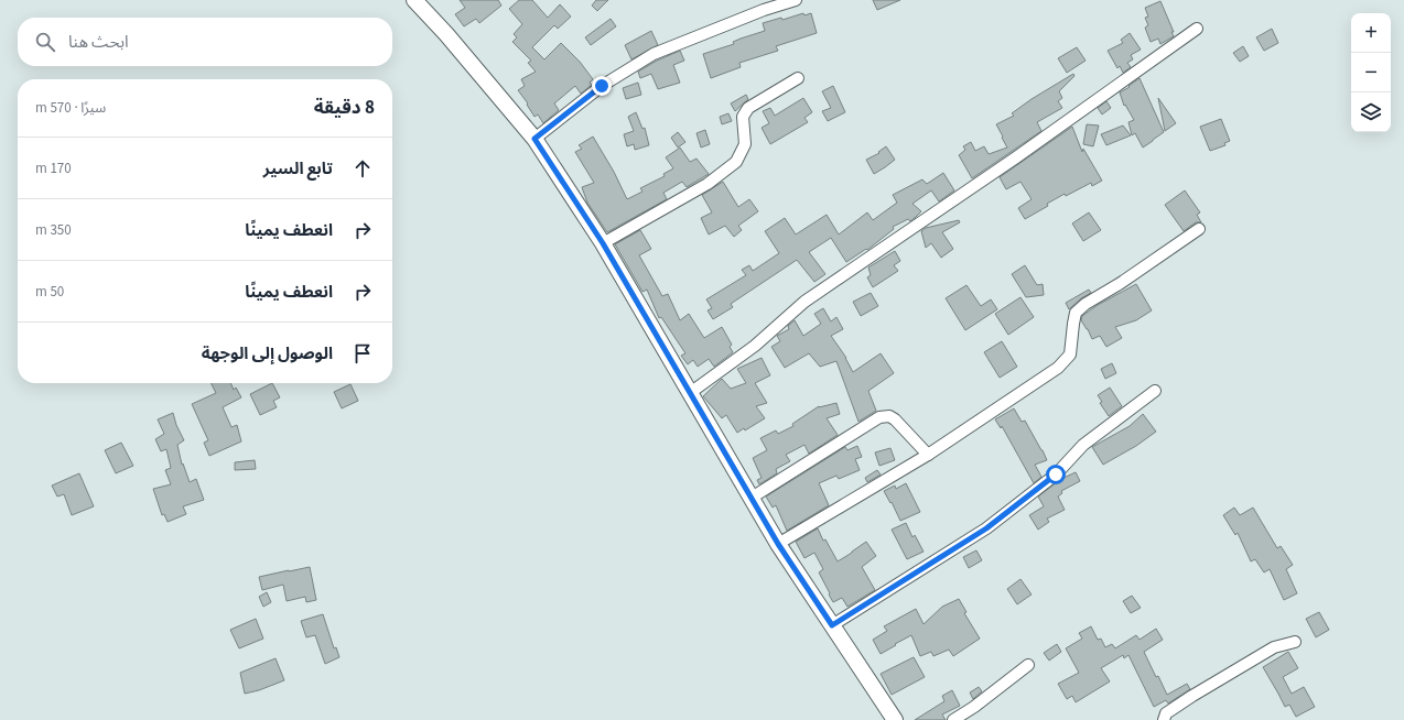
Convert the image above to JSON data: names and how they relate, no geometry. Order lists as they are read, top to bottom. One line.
{"page":{"map_buttons":["+","−"],"search":"ابحث هنا","heading":["8 دقيقة","سيرًا · 570 m"],"list":[["تابع السير","170 m"],["انعطف يمينًا","350 m"],["انعطف يمينًا","50 m"],"الوصول إلى الوجهة"]}}
